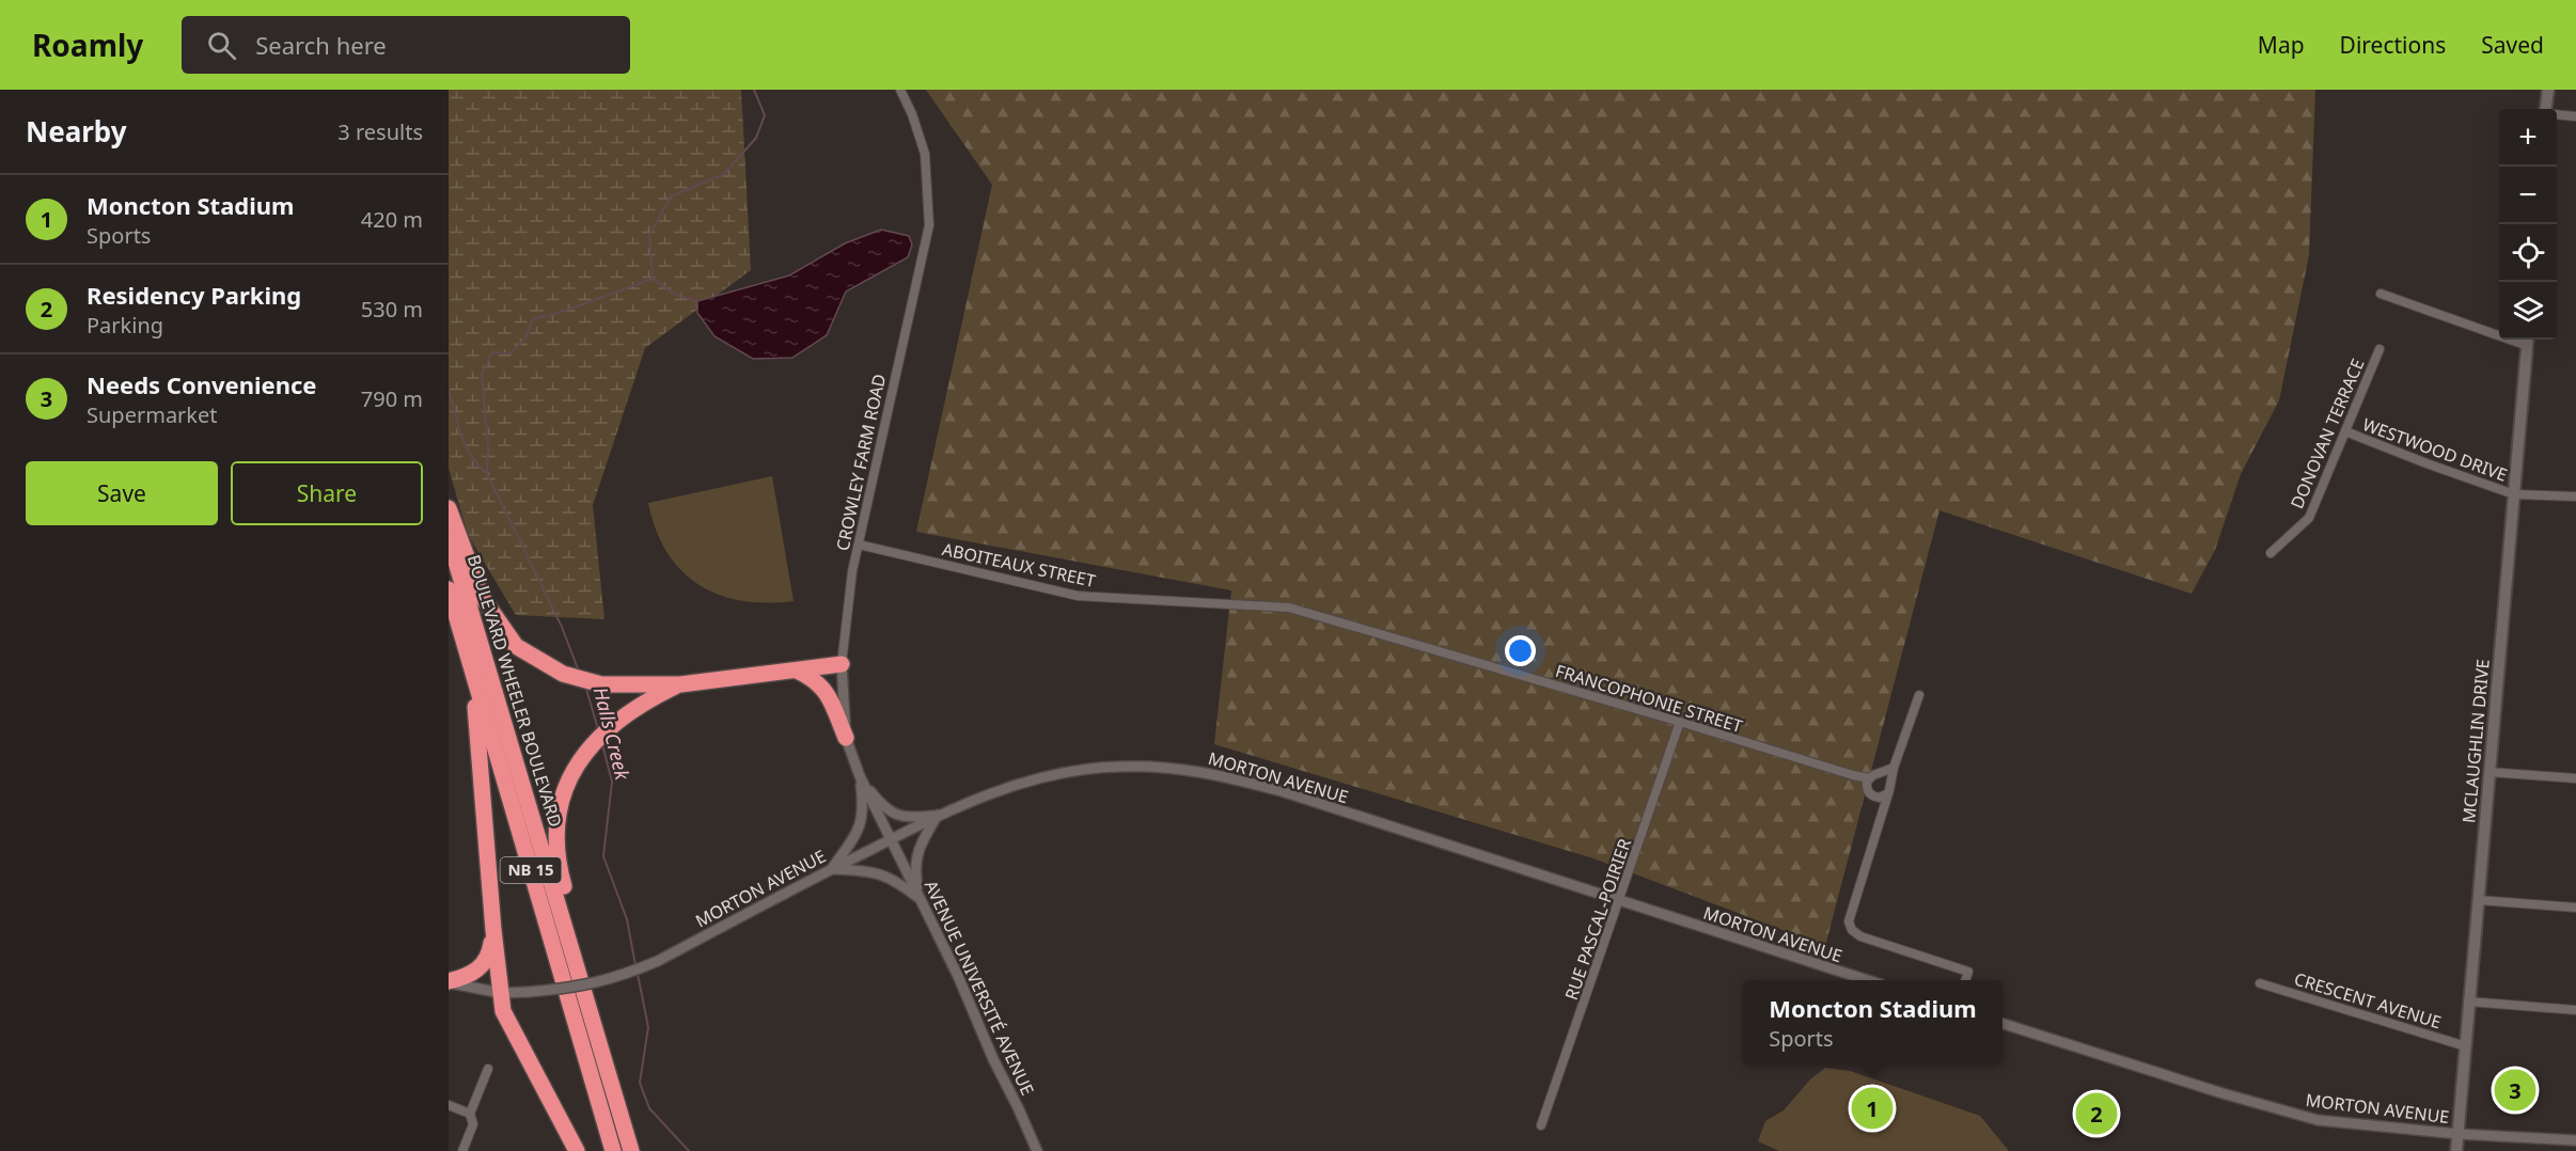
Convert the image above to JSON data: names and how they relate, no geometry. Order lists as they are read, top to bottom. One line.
{"streets":{"highway":["BOULEVARD WHEELER BOULEVARD","NB 15"],"main road":["MCLAUGHLIN DRIVE"],"street":["DONOVAN TERRACE","WESTWOOD DRIVE","CROWLEY FARM ROAD","ABOITEAUX STREET","FRANCOPHONIE STREET","MORTON AVENUE","RUE PASCAL-POIRIER","AVENUE UNIVERSITÉ AVENUE","CRESCENT AVENUE"]},"crossings":[["DONOVAN TERRACE","WESTWOOD DRIVE"],["WESTWOOD DRIVE","MCLAUGHLIN DRIVE"],["CROWLEY FARM ROAD","ABOITEAUX STREET"],["CROWLEY FARM ROAD","MORTON AVENUE"],["CROWLEY FARM ROAD","AVENUE UNIVERSITÉ AVENUE"],["ABOITEAUX STREET","FRANCOPHONIE STREET"],["FRANCOPHONIE STREET","RUE PASCAL-POIRIER"],["MCLAUGHLIN DRIVE","MORTON AVENUE"],["MCLAUGHLIN DRIVE","CRESCENT AVENUE"],["MORTON AVENUE","RUE PASCAL-POIRIER"],["MORTON AVENUE","AVENUE UNIVERSITÉ AVENUE"]],"water":["Halls Creek"],"page":{"header":"Roamly","search":"Search here","nav":["Map","Directions","Saved"],"heading":["Nearby","3 results"],"map_buttons":["+","−"],"list":[{"mark":"1","name":"Moncton Stadium","note":"Sports","value":"420 m"},{"mark":"2","name":"Residency Parking","note":"Parking","value":"530 m"},{"mark":"3","name":"Needs Convenience","note":"Supermarket","value":"790 m"}],"buttons":["Save","Share"],"popup":["Moncton Stadium","Sports"],"pins":["3","1","2"]}}
